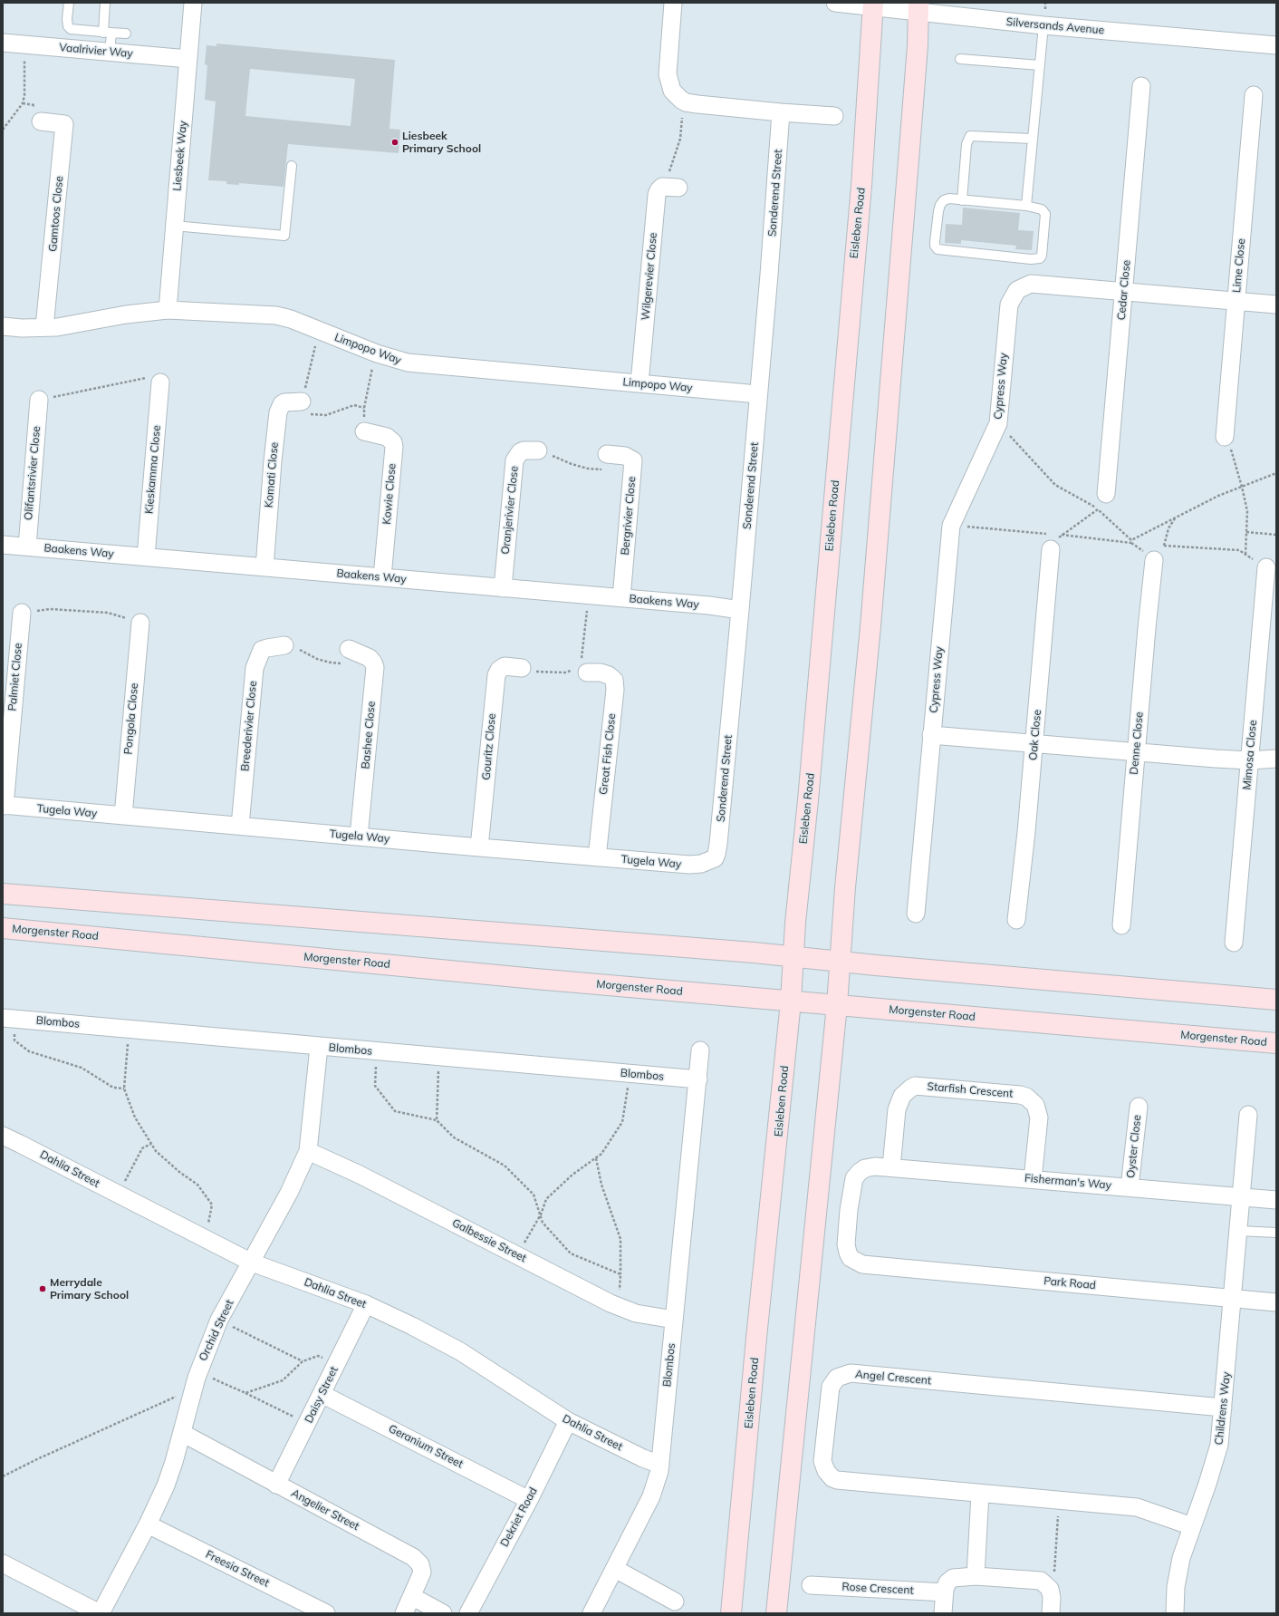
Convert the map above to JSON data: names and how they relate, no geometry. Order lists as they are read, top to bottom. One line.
{"streets":{"main road":["Eisleben Road","Morgenster Road"],"street":["Silversands Avenue","Vaalrivier Way","Liesbeek Way","Sonderend Street","Gamtoos Close","Lime Close","Wilgerevier Close","Cedar Close","Limpopo Way","Cypress Way","Kieskamma Close","Olifantsrivier Close","Komati Close","Kowie Close","Oranjerivier Close","Bergrivier Close","Baakens Way","Palmiet Close","Pongola Close","Breederivier Close","Bashee Close","Oak Close","Denne Close","Gouritz Close","Great Fish Close","Mimosa Close","Tugela Way","Blombos","Starfish Crescent","Oyster Close","Dahlia Street","Fisherman's Way","Galbessie Street","Park Road","Orchid Street","Angel Crescent","Daisy Street","Childrens Way","Geranium Street","Angelier Street","Dekriet Road","Freesia Street","Rose Crescent"]},"crossings":[["Silversands Avenue","Eisleben Road"],["Vaalrivier Way","Liesbeek Way"],["Liesbeek Way","Limpopo Way"],["Sonderend Street","Limpopo Way"],["Sonderend Street","Baakens Way"],["Sonderend Street","Tugela Way"],["Gamtoos Close","Limpopo Way"],["Eisleben Road","Morgenster Road"],["Lime Close","Cypress Way"],["Wilgerevier Close","Limpopo Way"],["Cedar Close","Cypress Way"],["Kieskamma Close","Baakens Way"],["Olifantsrivier Close","Baakens Way"],["Komati Close","Baakens Way"],["Kowie Close","Baakens Way"],["Oranjerivier Close","Baakens Way"],["Bergrivier Close","Baakens Way"],["Palmiet Close","Tugela Way"],["Pongola Close","Tugela Way"],["Breederivier Close","Tugela Way"],["Bashee Close","Tugela Way"],["Gouritz Close","Tugela Way"],["Great Fish Close","Tugela Way"],["Blombos","Dahlia Street"],["Blombos","Galbessie Street"],["Blombos","Orchid Street"],["Starfish Crescent","Fisherman's Way"],["Oyster Close","Fisherman's Way"],["Dahlia Street","Orchid Street"],["Dahlia Street","Daisy Street"],["Dahlia Street","Dekriet Road"],["Fisherman's Way","Park Road"],["Fisherman's Way","Childrens Way"],["Galbessie Street","Orchid Street"],["Park Road","Childrens Way"],["Orchid Street","Angelier Street"],["Orchid Street","Freesia Street"],["Angel Crescent","Childrens Way"],["Daisy Street","Geranium Street"],["Daisy Street","Angelier Street"],["Geranium Street","Dekriet Road"]],"places":["Liesbeek Primary School","Merrydale Primary School"]}
